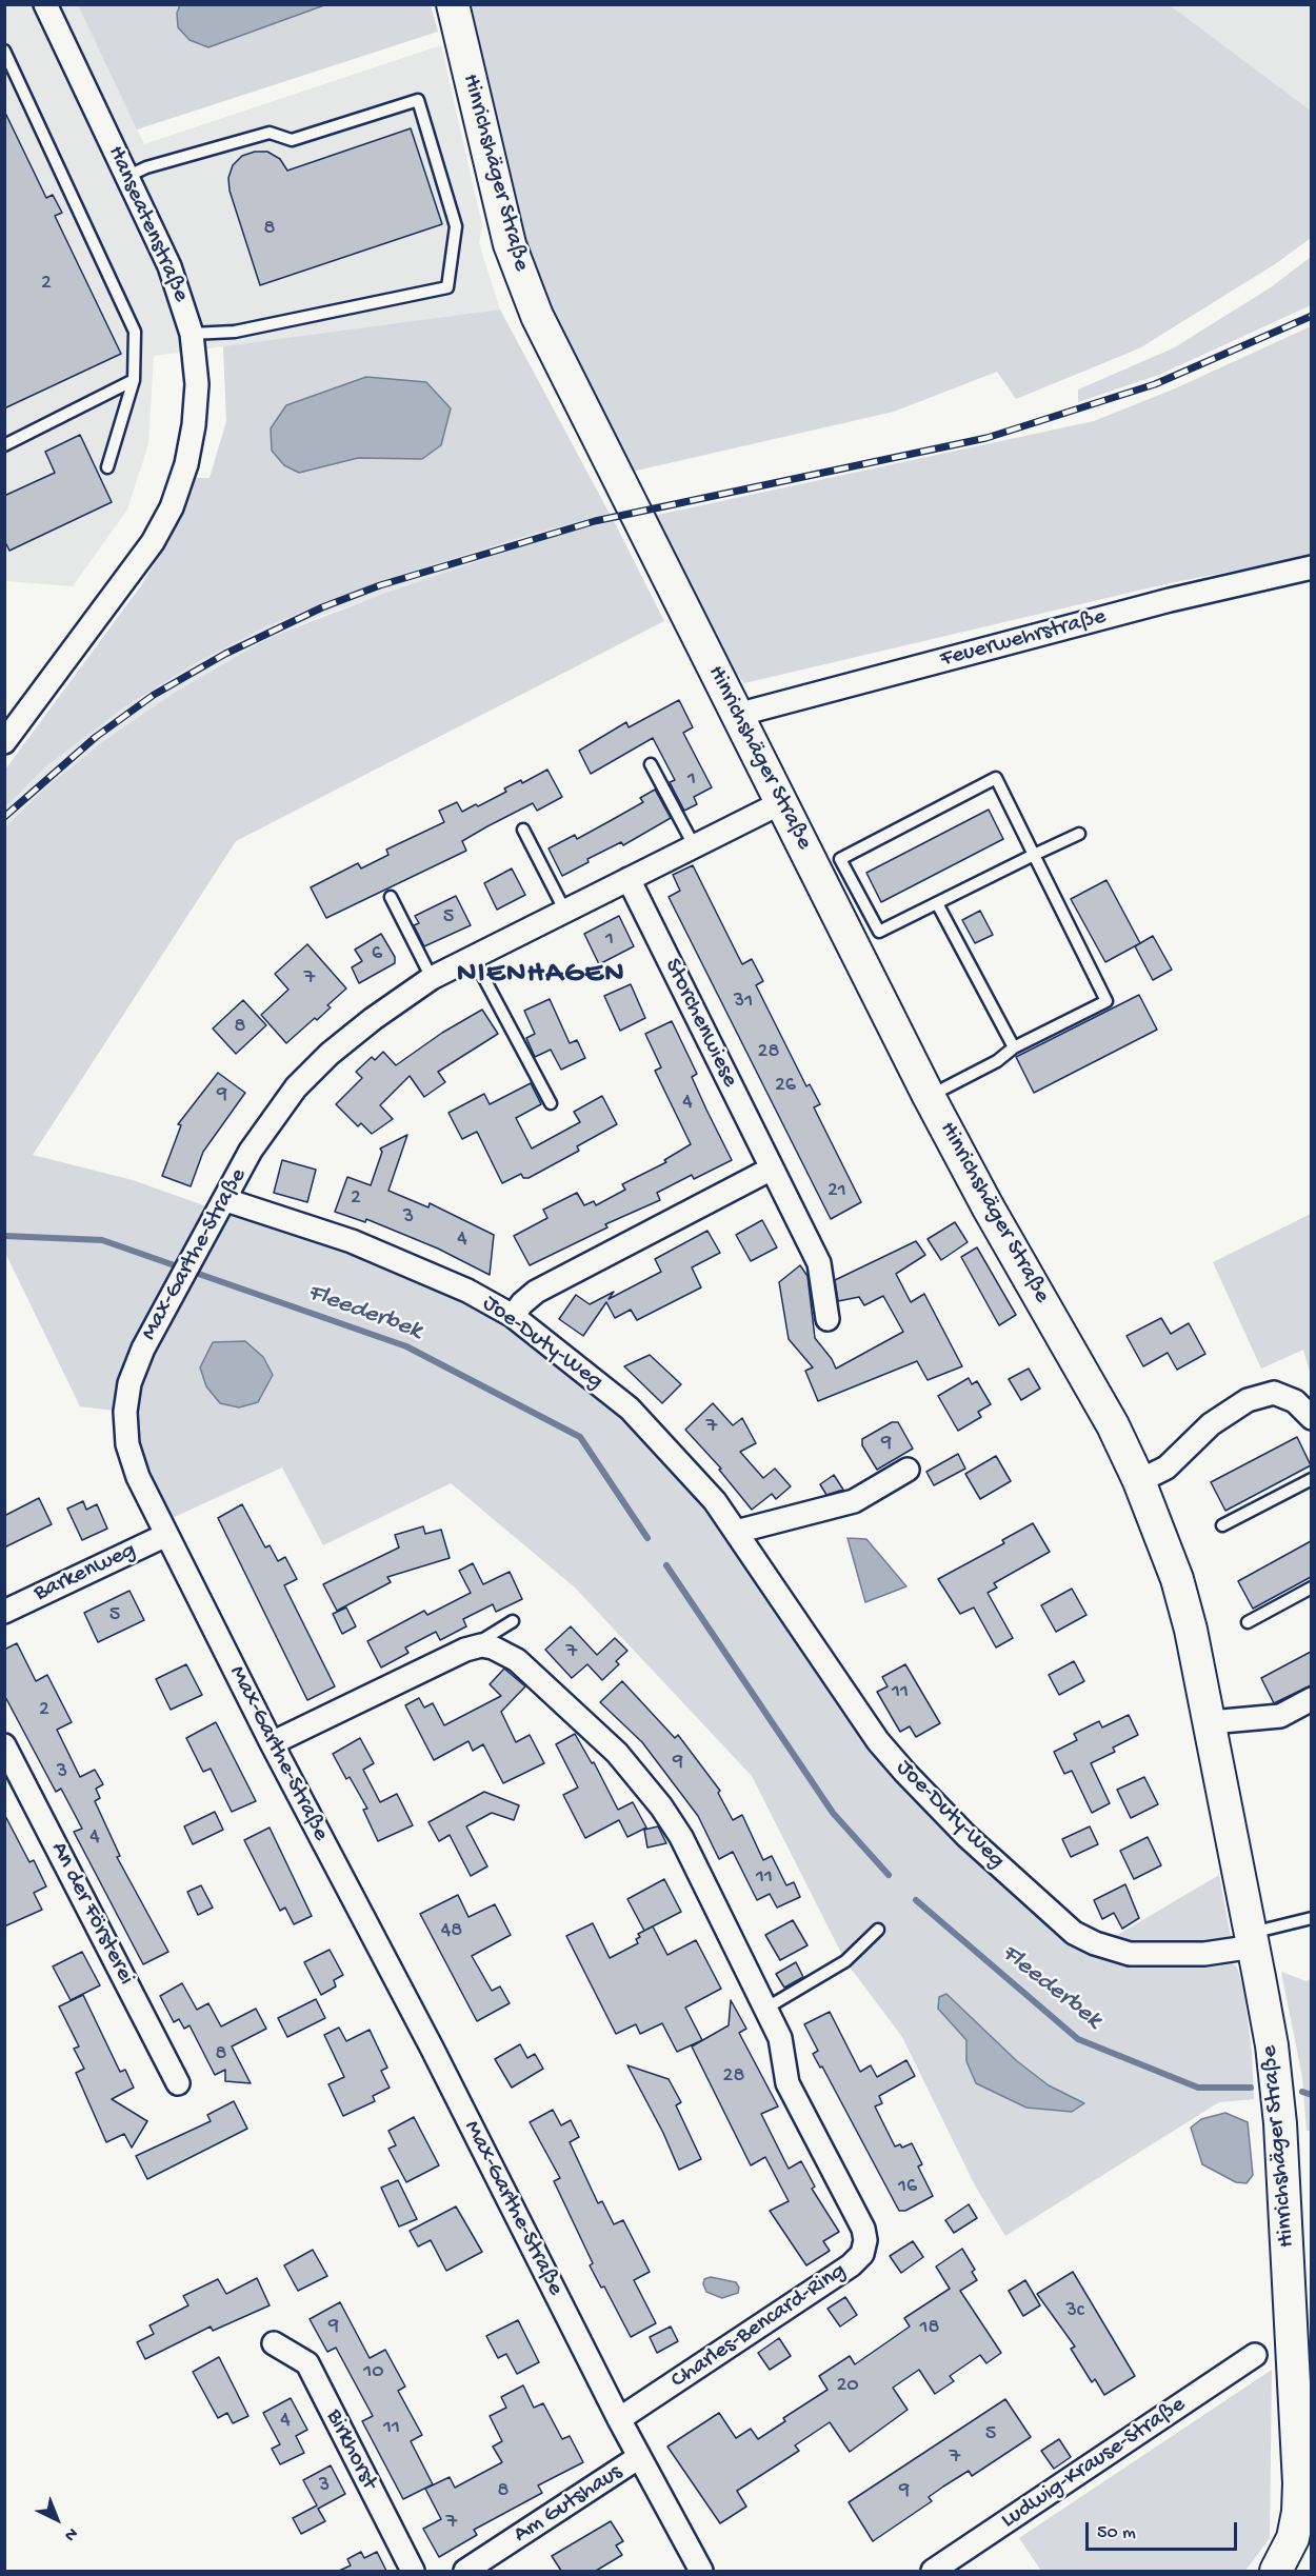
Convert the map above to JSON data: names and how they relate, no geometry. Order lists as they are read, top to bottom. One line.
{"streets":{"main road":["Hinrichshäger Straße"],"street":["Hanseatenstraße","Feuerwehrstraße","Storchenwiese","Max-Garthe-Straße","Joe-Duty-Weg","Barkenweg","An der Försterei","Charles-Bencard-Ring","Birkhorst","Ludwig-Krause-Straße","Am Gutshaus"]},"crossings":[["Hinrichshäger Straße","Feuerwehrstraße"],["Hinrichshäger Straße","Max-Garthe-Straße"],["Hinrichshäger Straße","Joe-Duty-Weg"],["Storchenwiese","Max-Garthe-Straße"],["Max-Garthe-Straße","Joe-Duty-Weg"],["Max-Garthe-Straße","Barkenweg"],["Max-Garthe-Straße","Charles-Bencard-Ring"],["Max-Garthe-Straße","Am Gutshaus"]],"districts":["NIENHAGEN"],"water":["Fleederbek"],"house_numbers":["8","2","1","5","1","6","7","31","8","28","26","9","4","21","2","3","4","7","9","5","7","11","2","9","3","4","11","48","8","28","16","3c","9","18","10","20","4","11","5","7","3","8","9","7"],"scale_bar":"50 m","north":"bottom right"}
